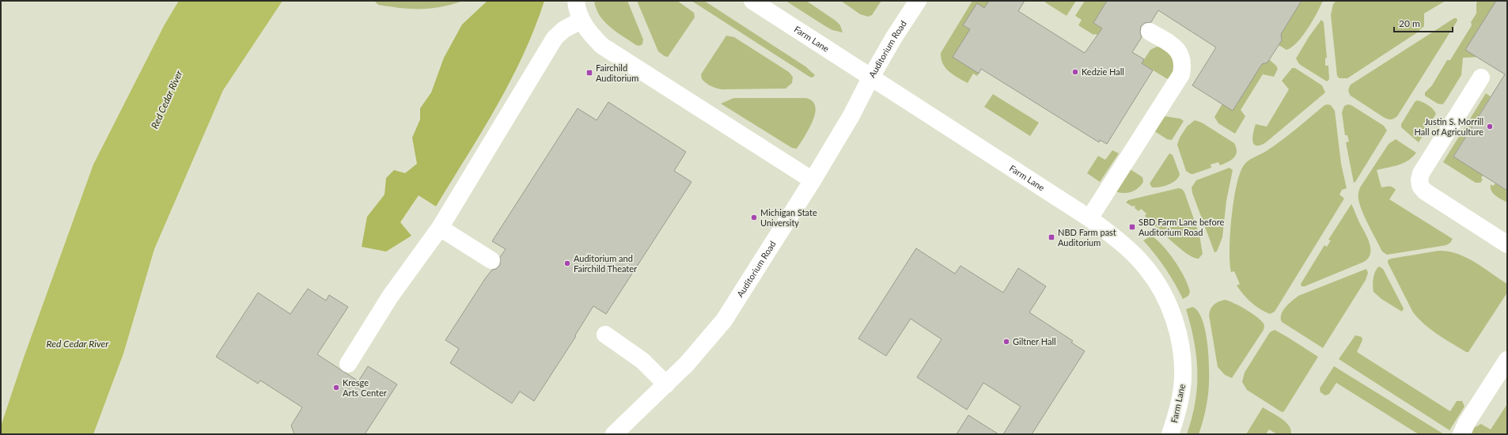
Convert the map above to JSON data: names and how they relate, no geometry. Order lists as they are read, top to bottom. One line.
{"streets":{"street":["Farm Lane","Auditorium Road"]},"crossings":[["Farm Lane","Auditorium Road"]],"water":["Red Cedar River"],"places":{"other":["Kedzie Hall","Justin S. Morrill Hall of Agriculture","Michigan State University","Auditorium and Fairchild Theater","Giltner Hall","Kresge Arts Center"],"transit":["Fairchild Auditorium","SBD Farm Lane before Auditorium Road","NBD Farm past Auditorium"]},"scale_bar":"20 m"}
